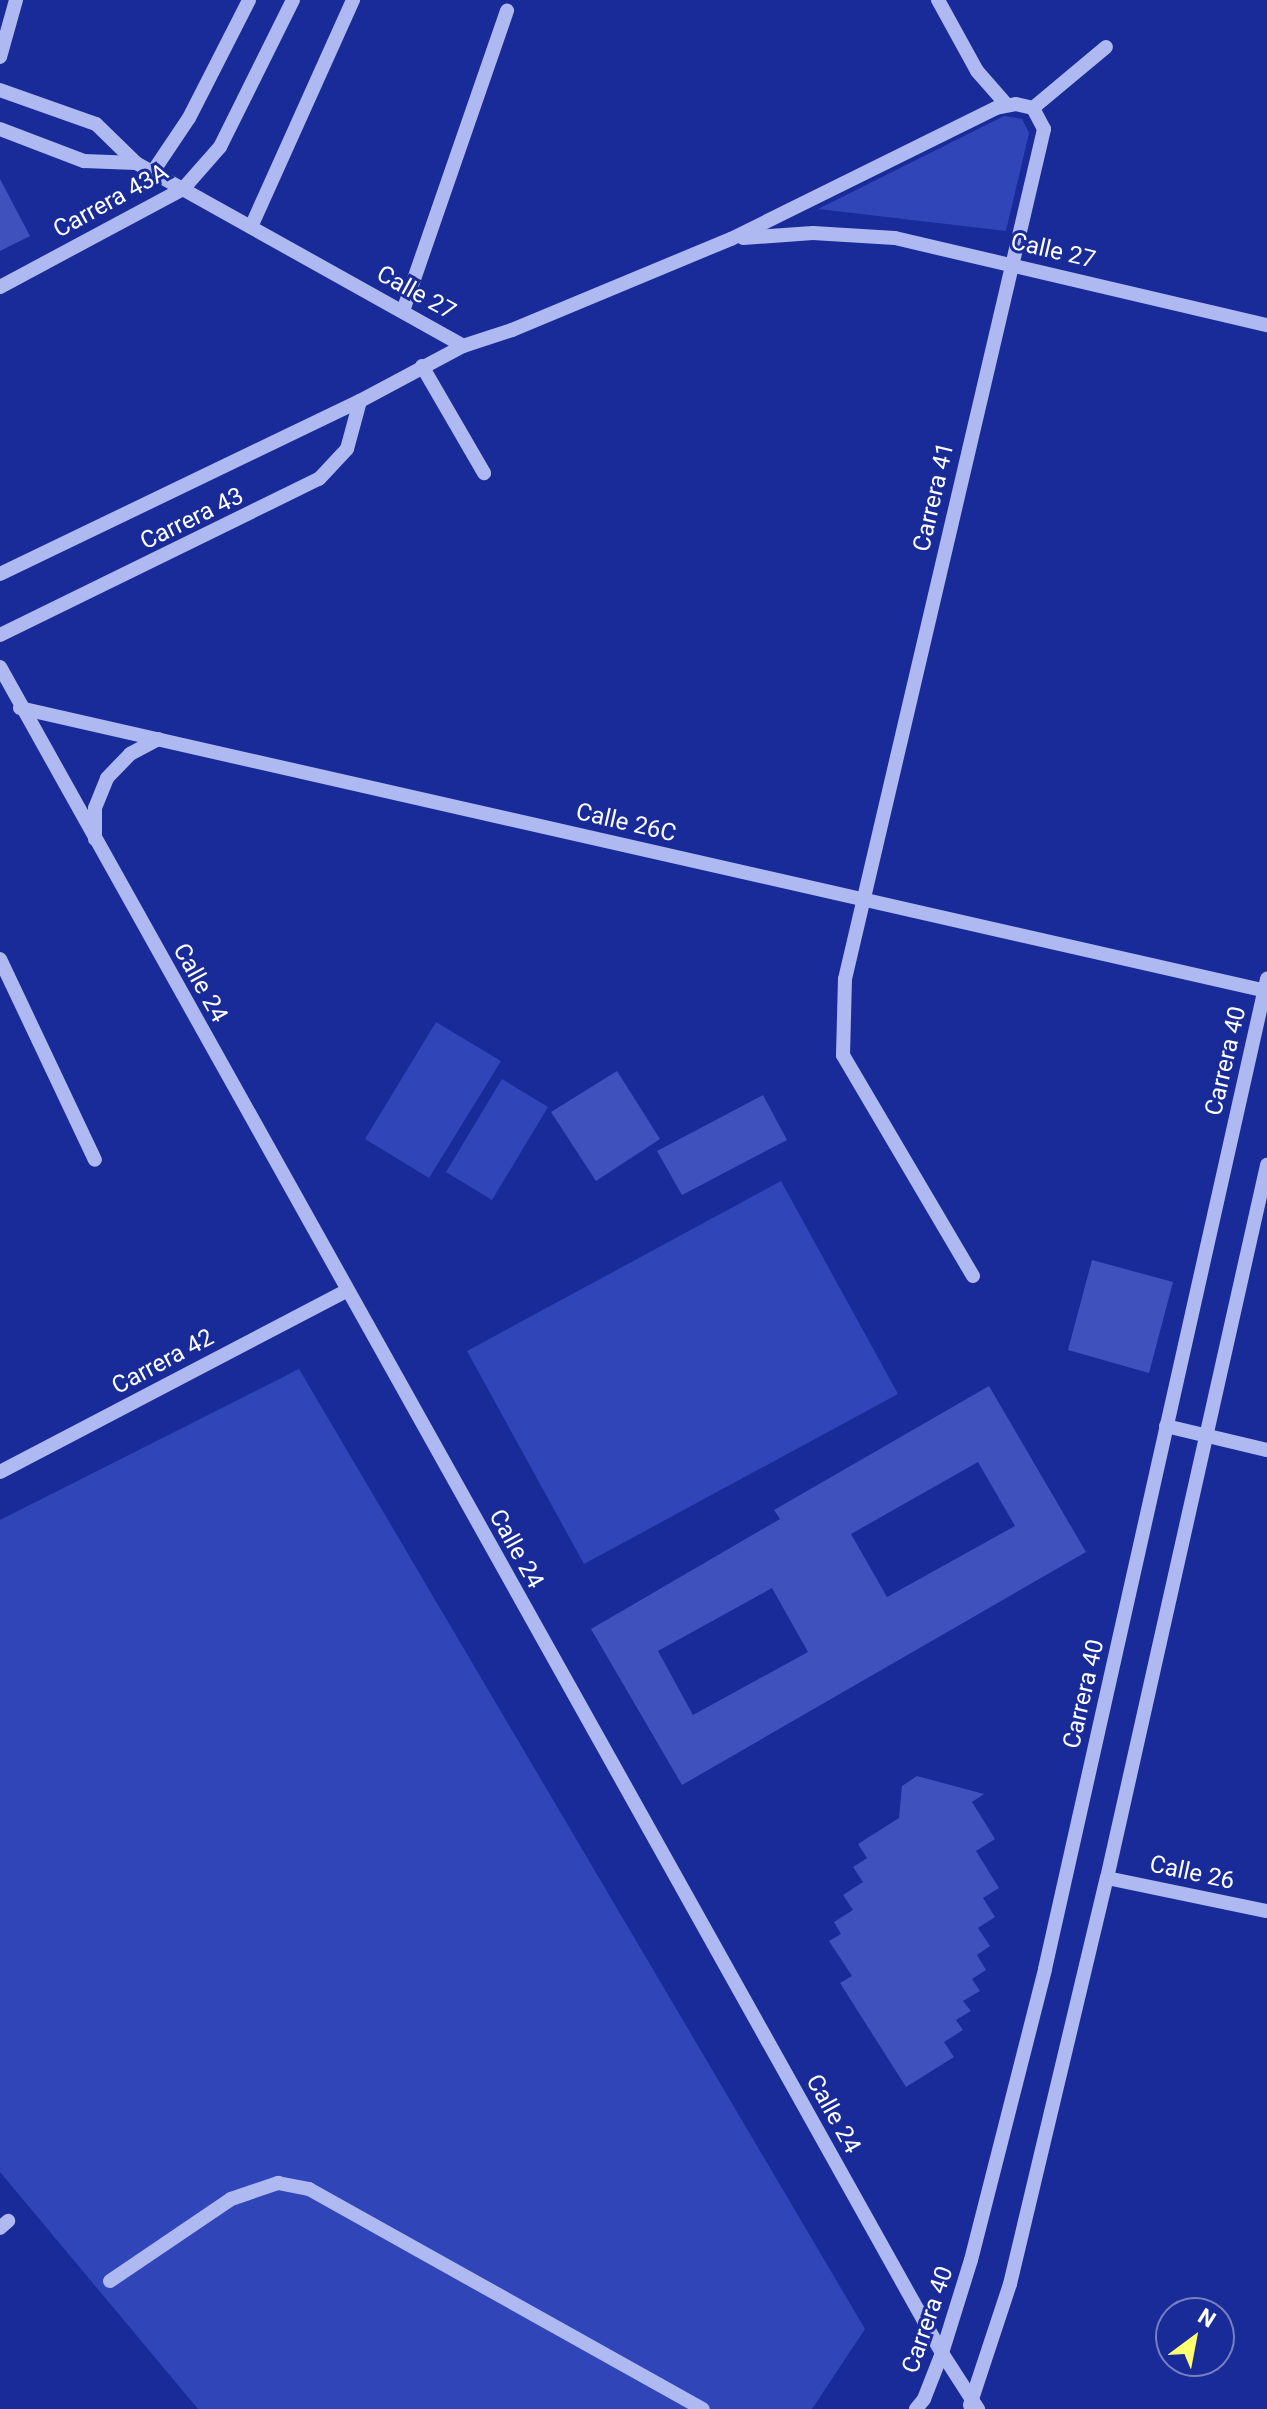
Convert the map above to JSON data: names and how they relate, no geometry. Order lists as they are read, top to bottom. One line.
{"streets":{"street":["Carrera 43A","Calle 27","Carrera 41","Carrera 43","Calle 26C","Calle 24","Carrera 40","Carrera 42","Calle 26"]},"crossings":[["Carrera 43A","Calle 27"],["Calle 27","Carrera 41"],["Calle 27","Carrera 43"],["Carrera 41","Calle 26C"],["Calle 26C","Calle 24"],["Calle 26C","Carrera 40"],["Calle 24","Carrera 40"],["Calle 24","Carrera 42"]],"north":"top right"}
